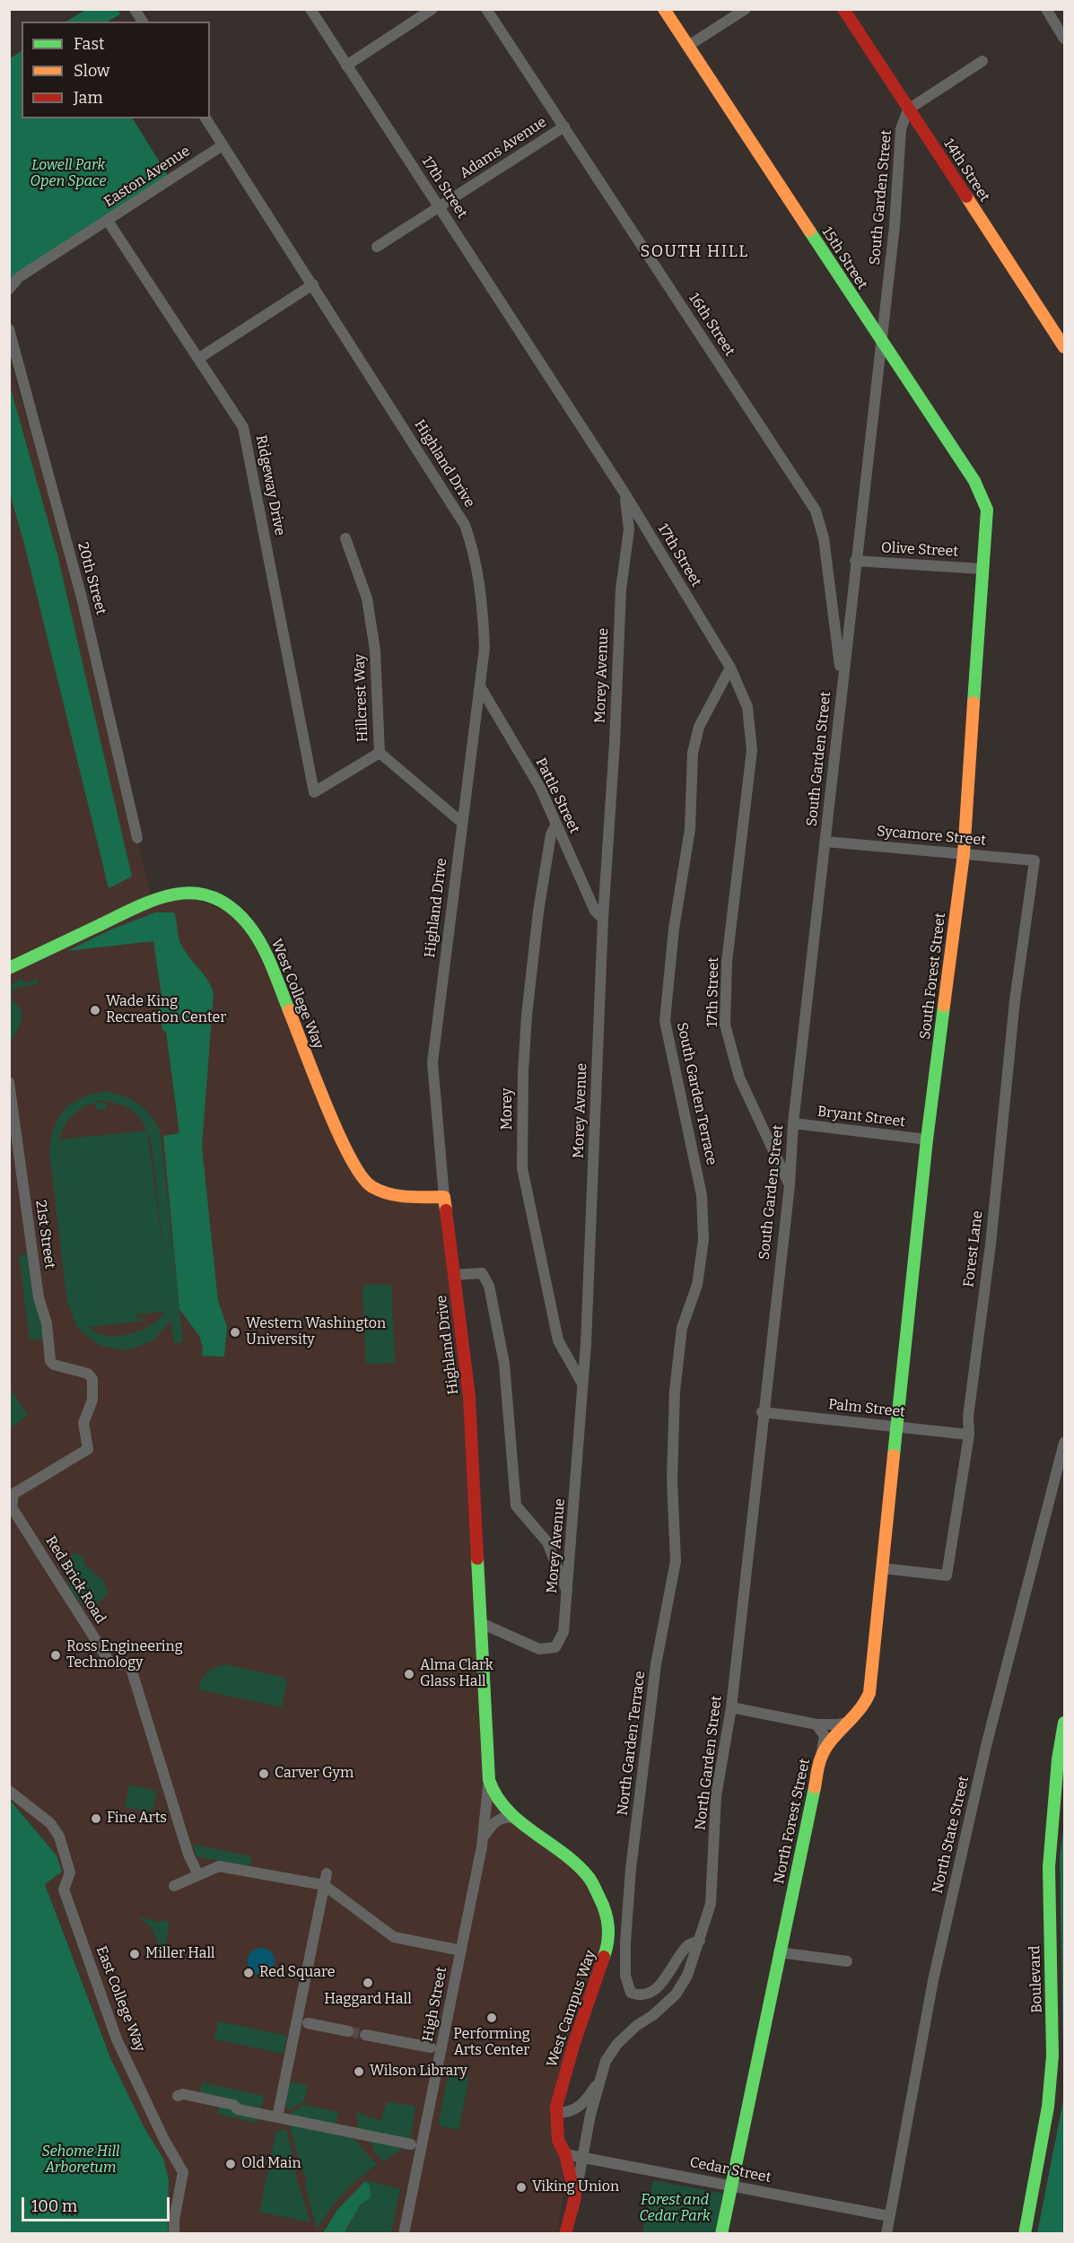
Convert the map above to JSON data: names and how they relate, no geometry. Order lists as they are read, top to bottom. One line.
{"streets":{"street":["Adams Avenue","14th Street","Easton Avenue","17th Street","South Garden Street","15th Street","16th Street","Highland Drive","Ridgeway Drive","Olive Street","20th Street","Morey Avenue","Hillcrest Way","Pattle Street","Sycamore Street","South Forest Street","West College Way","South Garden Terrace","Morey","Bryant Street","21st Street","Forest Lane","Palm Street","Red Brick Road","North Garden Terrace","North Garden Street","North Forest Street","North State Street","Boulevard","East College Way","High Street","West Campus Way","Cedar Street"]},"crossings":[["Adams Avenue","17th Street"],["Adams Avenue","16th Street"],["14th Street","South Garden Street"],["Easton Avenue","Highland Drive"],["Easton Avenue","Ridgeway Drive"],["17th Street","South Garden Street"],["17th Street","Morey Avenue"],["17th Street","South Garden Terrace"],["South Garden Street","15th Street"],["South Garden Street","16th Street"],["South Garden Street","Olive Street"],["South Garden Street","Sycamore Street"],["South Garden Street","Bryant Street"],["South Garden Street","Palm Street"],["South Garden Street","North Garden Street"],["15th Street","South Forest Street"],["Highland Drive","Morey Avenue"],["Highland Drive","Hillcrest Way"],["Highland Drive","Pattle Street"],["Highland Drive","West College Way"],["Highland Drive","High Street"],["Highland Drive","West Campus Way"],["Ridgeway Drive","Hillcrest Way"],["Olive Street","South Forest Street"],["Morey Avenue","Pattle Street"],["Morey Avenue","Morey"],["Pattle Street","Morey"],["Sycamore Street","South Forest Street"],["Sycamore Street","Forest Lane"],["South Forest Street","Bryant Street"],["South Forest Street","Palm Street"],["South Forest Street","North Forest Street"],["South Garden Terrace","North Garden Terrace"],["21st Street","Red Brick Road"],["Forest Lane","Palm Street"],["Forest Lane","North Forest Street"],["Palm Street","North Garden Street"],["Palm Street","North Forest Street"],["North Garden Terrace","North Garden Street"],["North Garden Street","West Campus Way"],["North Garden Street","Cedar Street"],["North Forest Street","Cedar Street"],["North State Street","Cedar Street"],["High Street","West Campus Way"],["West Campus Way","Cedar Street"]],"districts":["SOUTH HILL"],"parks":["Lowell Park Open Space","Sehome Hill Arboretum","Forest and Cedar Park"],"places":["Wade King Recreation Center","Western Washington University","Ross Engineering Technology","Alma Clark Glass Hall","Carver Gym","Fine Arts","Miller Hall","Red Square","Haggard Hall","Performing Arts Center","Wilson Library","Old Main","Viking Union"],"legend":["Fast","Slow","Jam"],"scale_bar":"100 m"}
